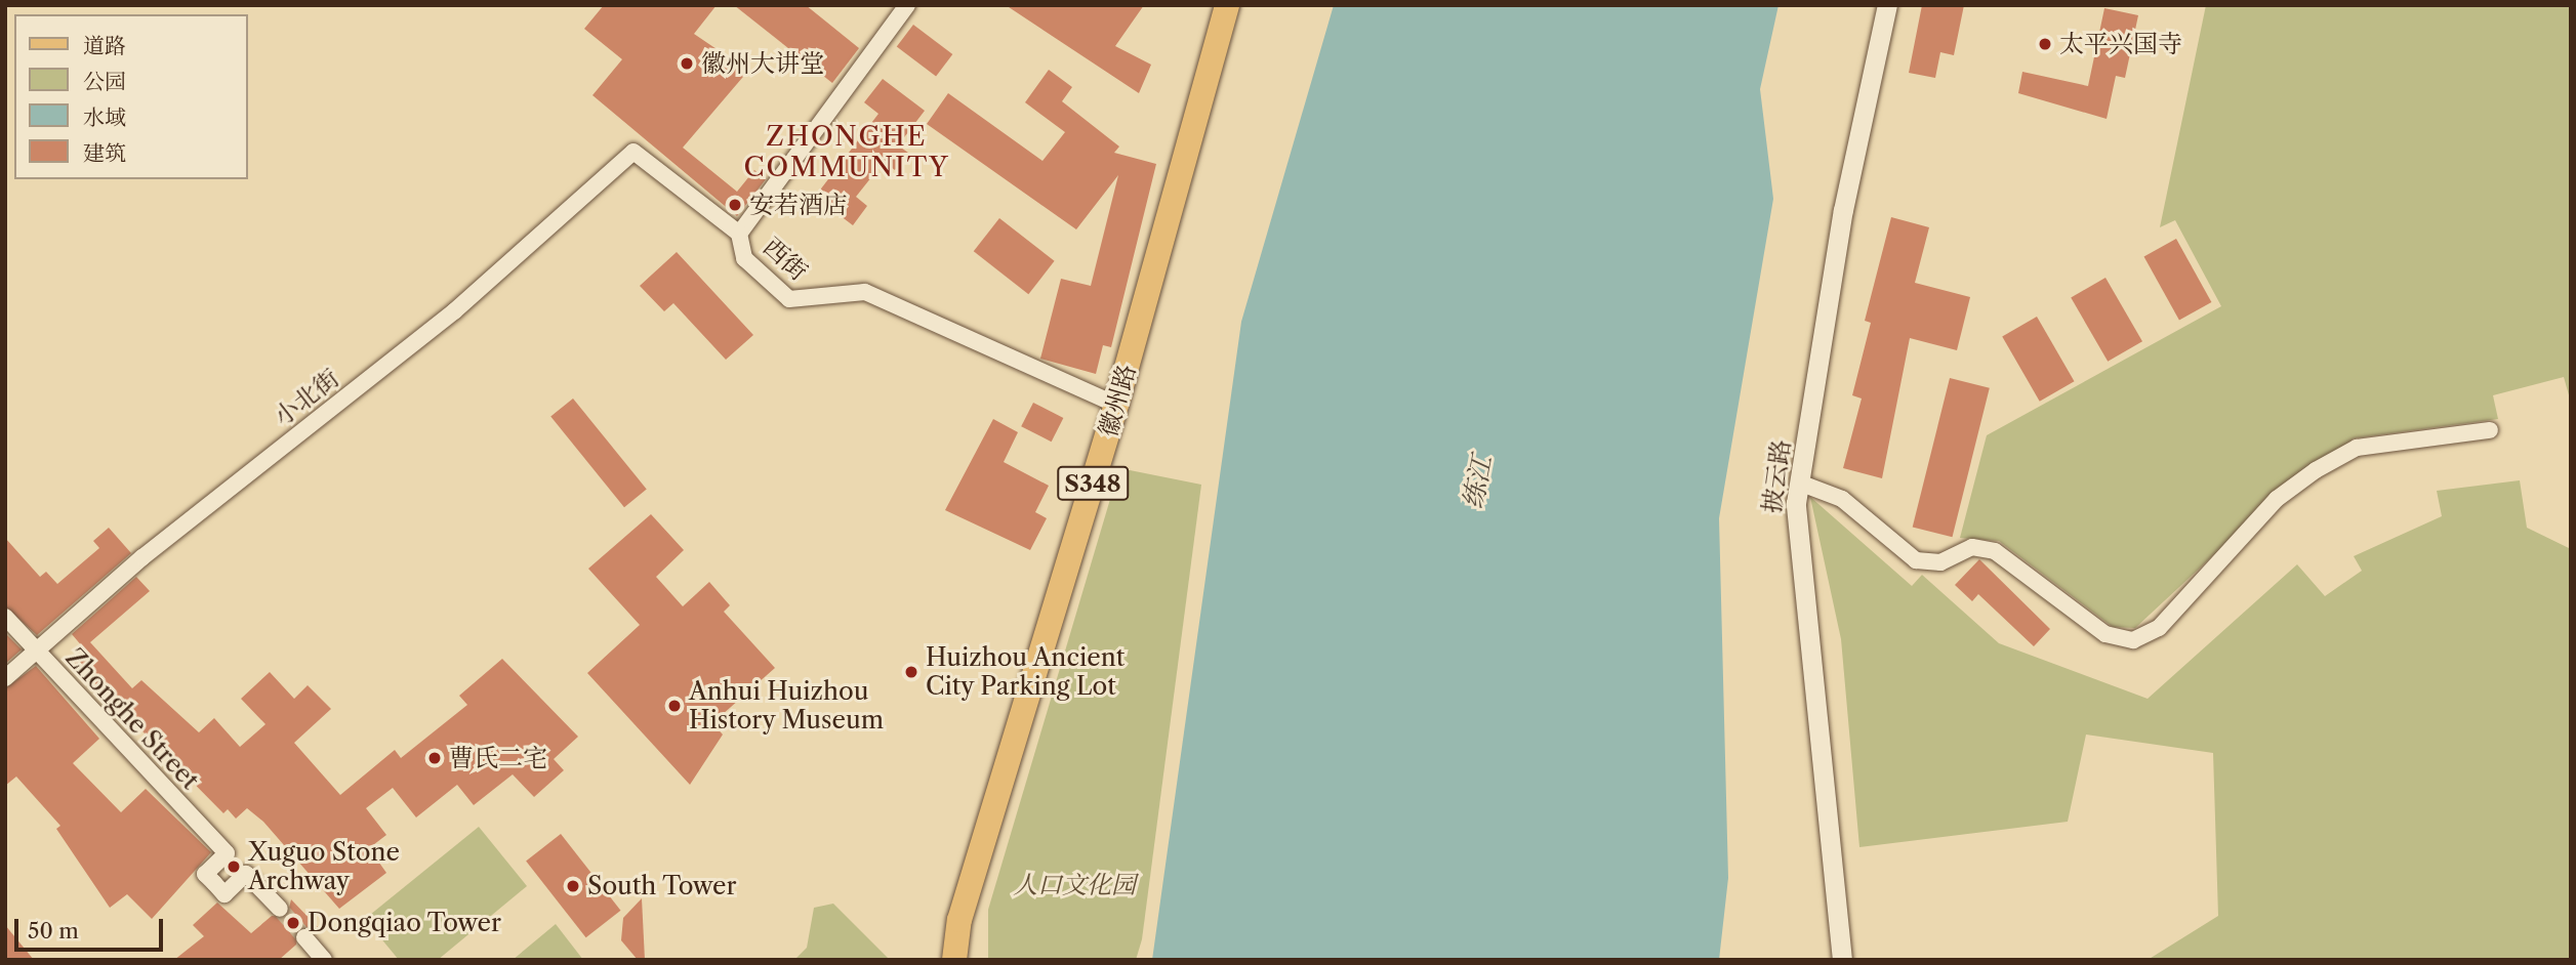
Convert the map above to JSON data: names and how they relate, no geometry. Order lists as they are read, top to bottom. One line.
{"streets":{"main road":["徽州路","S348"],"street":["西街","小北街","披云路","Zhonghe Street"]},"crossings":[["西街","小北街"],["西街","徽州路"],["小北街","Zhonghe Street"]],"districts":["ZHONGHE COMMUNITY"],"water":["练江"],"parks":["人口文化园"],"places":["太平兴国寺","徽州大讲堂","安若酒店","Huizhou Ancient City Parking Lot","Anhui Huizhou History Museum","曹氏二宅","Xuguo Stone Archway","South Tower","Dongqiao Tower"],"legend":["道路","公园","水域","建筑"],"scale_bar":"50 m"}
